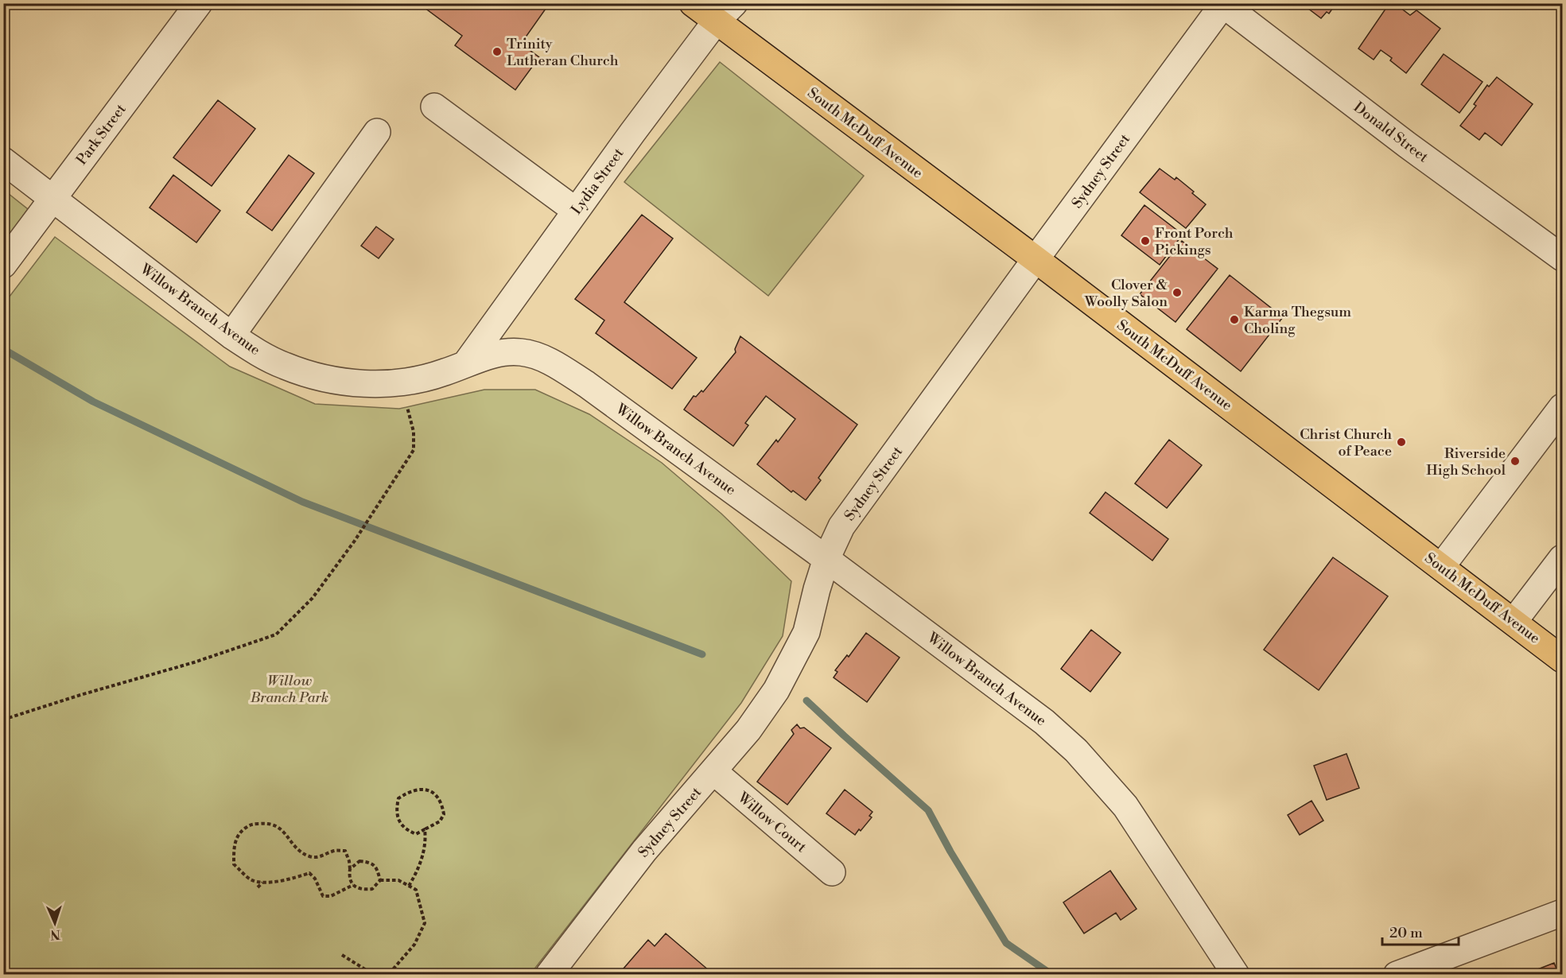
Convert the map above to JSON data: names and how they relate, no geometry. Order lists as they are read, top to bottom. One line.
{"streets":{"main road":["South McDuff Avenue"],"street":["Donald Street","Park Street","Sydney Street","Lydia Street","Willow Branch Avenue","Willow Court"]},"crossings":[["Donald Street","Sydney Street"],["South McDuff Avenue","Sydney Street"],["South McDuff Avenue","Lydia Street"],["Park Street","Willow Branch Avenue"],["Sydney Street","Willow Branch Avenue"],["Sydney Street","Willow Court"],["Lydia Street","Willow Branch Avenue"]],"parks":["Willow Branch Park"],"places":["Trinity Lutheran Church","Front Porch Pickings","Clover & Woolly Salon","Karma Thegsum Choling","Christ Church of Peace","Riverside High School"],"scale_bar":"20 m","north":"bottom"}
